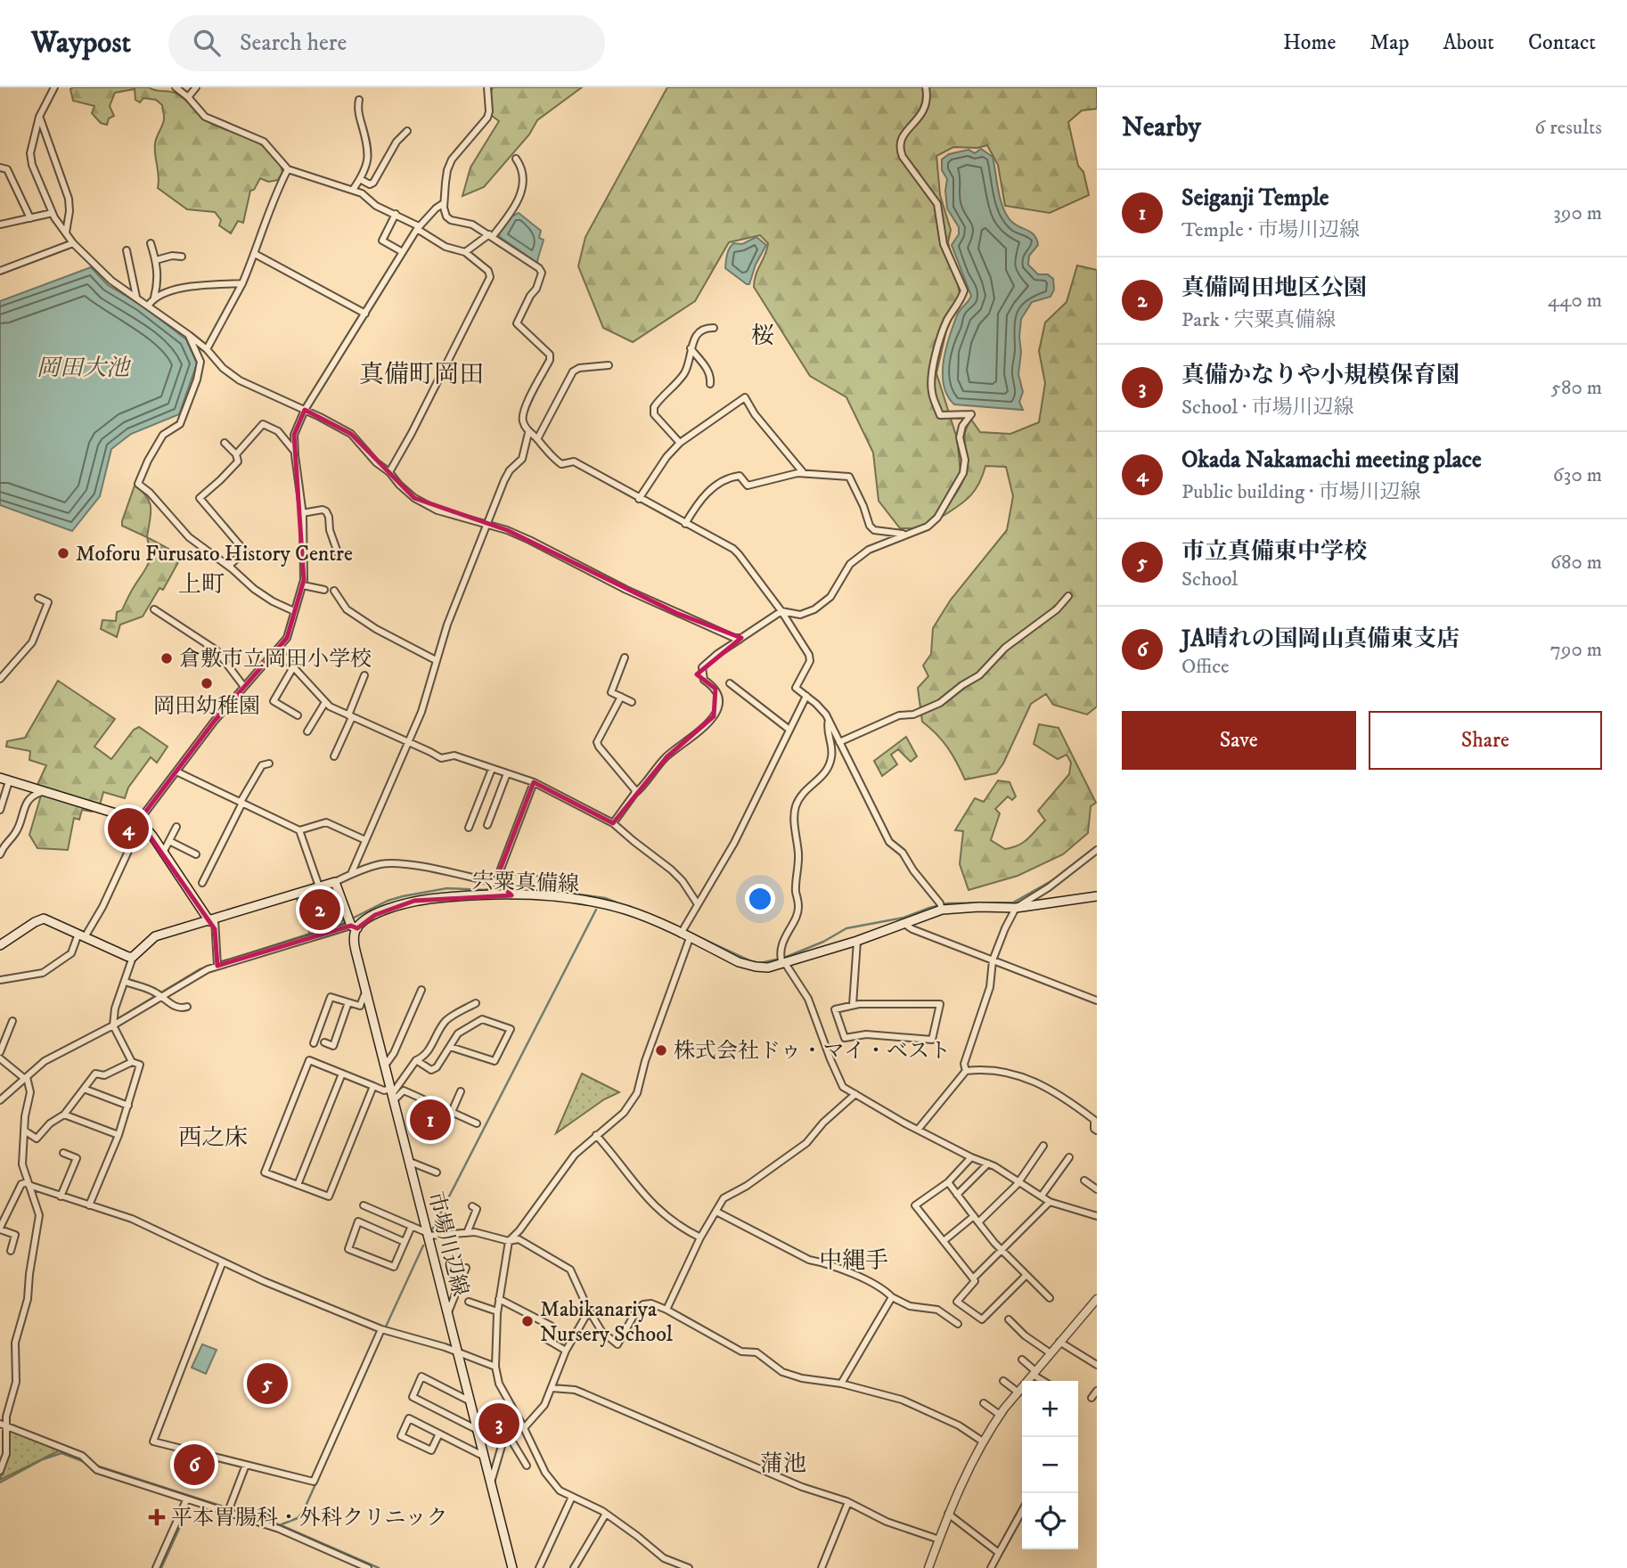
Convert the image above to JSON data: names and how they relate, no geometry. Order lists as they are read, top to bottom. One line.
{"streets":{"main road":["宍粟真備線","市場川辺線"]},"crossings":[["宍粟真備線","市場川辺線"]],"districts":["桜","真備町岡田","上町","西之床","中縄手","蒲池"],"water":["岡田大池"],"places":{"other":["Moforu Furusato History Centre","倉敷市立岡田小学校","岡田幼稚園","株式会社ドゥ・マイ・ベスト","Mabikanariya Nursery School"],"health":["平本胃腸科・外科クリニック"]},"page":{"header":"Waypost","search":"Search here","nav":["Home","Map","About","Contact"],"heading":["Nearby","6 results"],"list":[{"mark":"1","name":"Seiganji Temple","note":"Temple · 市場川辺線","value":"390 m"},{"mark":"2","name":"真備岡田地区公園","note":"Park · 宍粟真備線","value":"440 m"},{"mark":"3","name":"真備かなりや小規模保育園","note":"School · 市場川辺線","value":"580 m"},{"mark":"4","name":"Okada Nakamachi meeting place","note":"Public building · 市場川辺線","value":"630 m"},{"mark":"5","name":"市立真備東中学校","note":"School","value":"680 m"},{"mark":"6","name":"JA晴れの国岡山真備東支店","note":"Office","value":"790 m"}],"buttons":["Save","Share"],"pins":["4","2","1","5","3","6"],"map_buttons":["+","−"]}}
